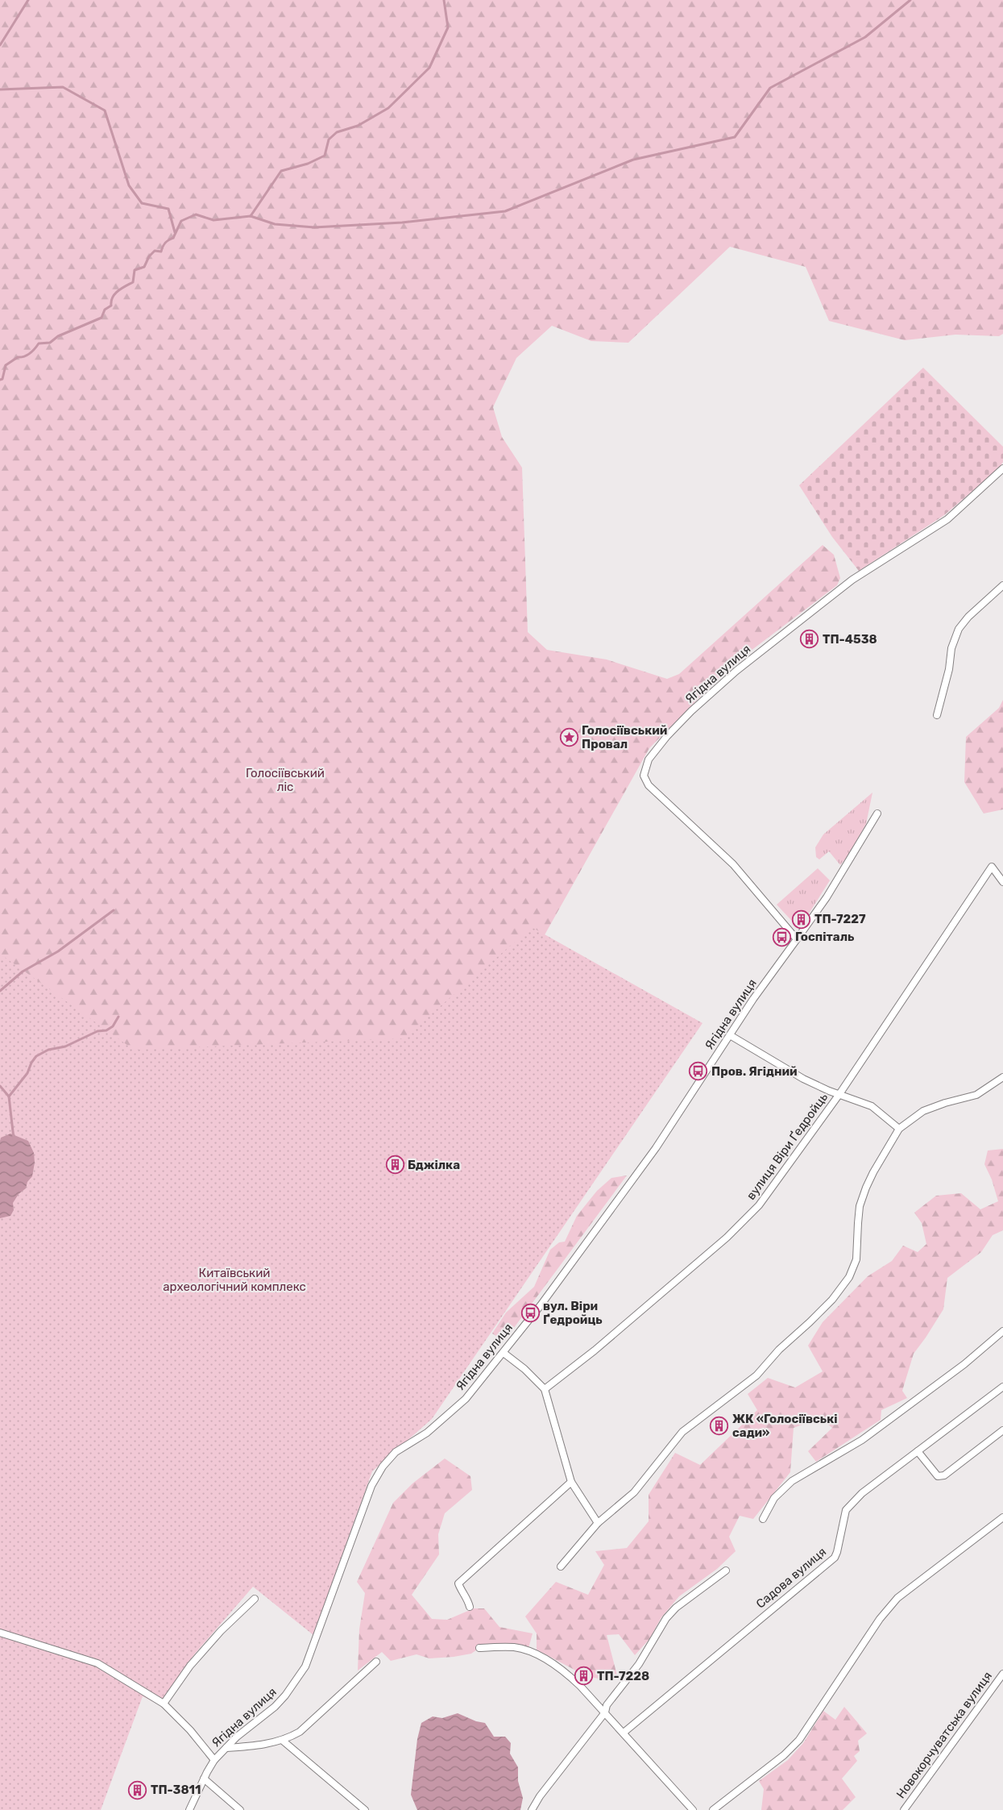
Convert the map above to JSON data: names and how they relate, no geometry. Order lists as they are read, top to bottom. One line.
{"streets":{"street":["Ягідна вулиця","вулиця Віри Ґедройць","Садова вулиця","Новокорчуватська вулиця"]},"parks":["Голосіївський ліс","Китаївський археологічний комплекс"],"places":{"building":["ТП-4538","ТП-7227","Бджілка","ЖК «Голосіївські сади»","ТП-7228","ТП-3811"],"place":["Голосіївський Провал"],"bus stop":["Госпіталь","Пров. Ягідний","вул. Віри Ґедройць"]}}
